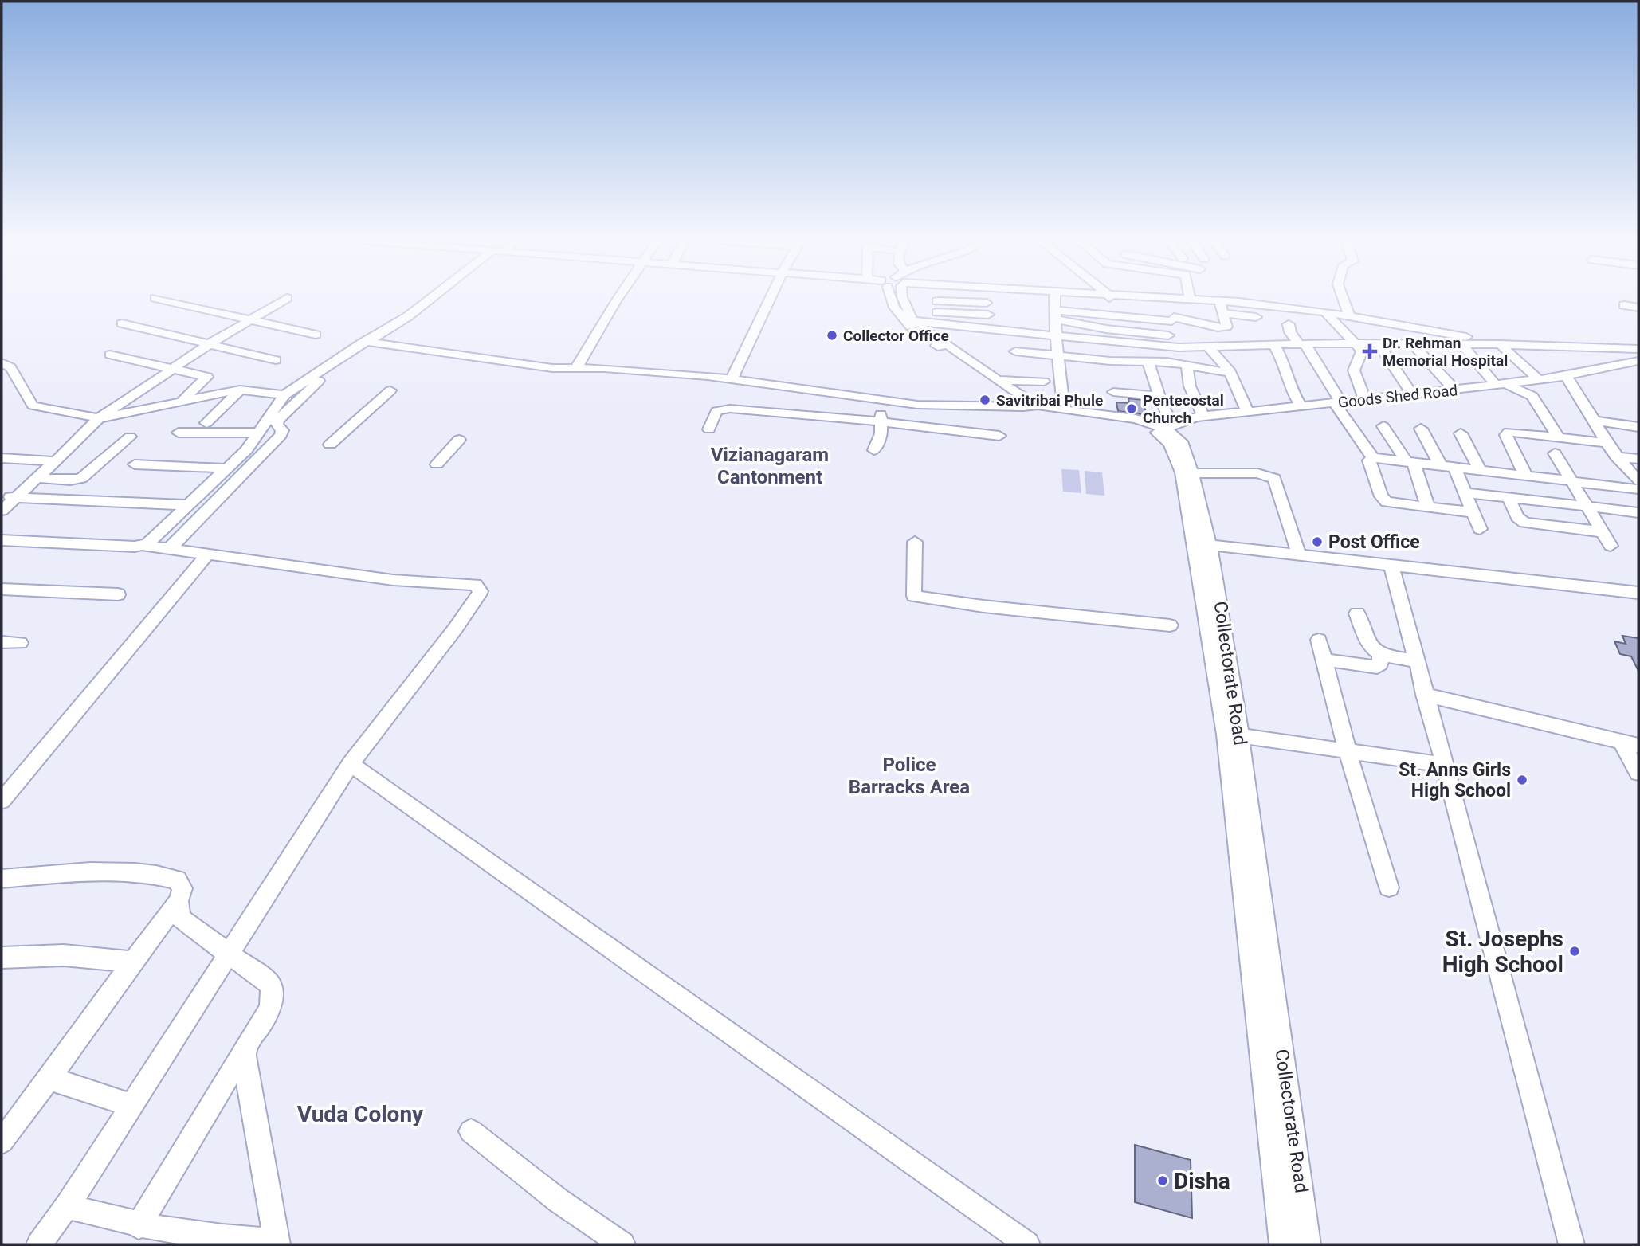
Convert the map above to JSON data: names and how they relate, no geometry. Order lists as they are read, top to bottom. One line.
{"streets":{"street":["Goods Shed Road","Collectorate Road"]},"crossings":[["Goods Shed Road","Collectorate Road"]],"districts":["Vizianagaram Cantonment","Police Barracks Area","Vuda Colony"],"places":{"other":["Collector Office","Savitribai Phule","Pentecostal Church","Post Office","St. Anns Girls High School","St. Josephs High School","Disha"],"health":["Dr. Rehman Memorial Hospital"]}}
